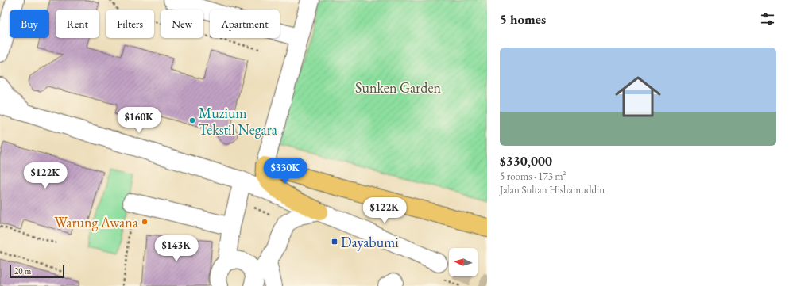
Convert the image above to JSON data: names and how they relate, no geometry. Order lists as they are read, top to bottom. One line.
{"parks":["Sunken Garden"],"places":{"other":["Muzium Tekstil Negara","Warung Awana"],"transit":["Dayabumi"]},"scale_bar":"20 m","north":"left","page":{"heading":"5 homes","chip":["Buy","Rent","Filters","New","Apartment"],"list":[{"name":"$330,000","note":"5 rooms · 173 m² · Jalan Sultan Hishamuddin"}],"price":["$160K","$330K","$122K","$122K","$143K"],"scale":"20 m"}}
